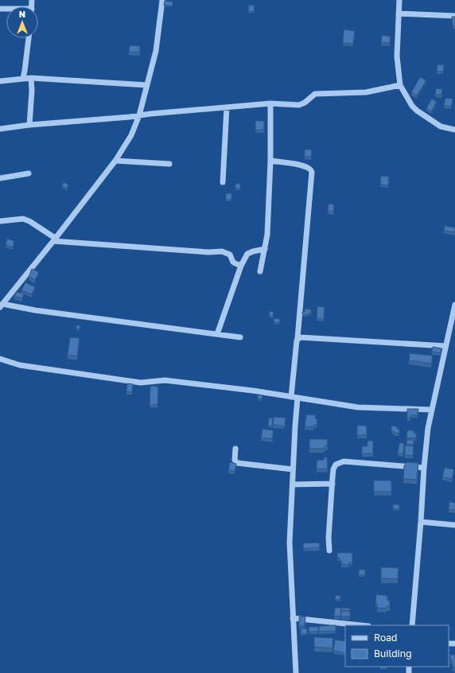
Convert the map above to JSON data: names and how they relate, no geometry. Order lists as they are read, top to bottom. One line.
{"legend":["Road","Building"],"north":"top"}
